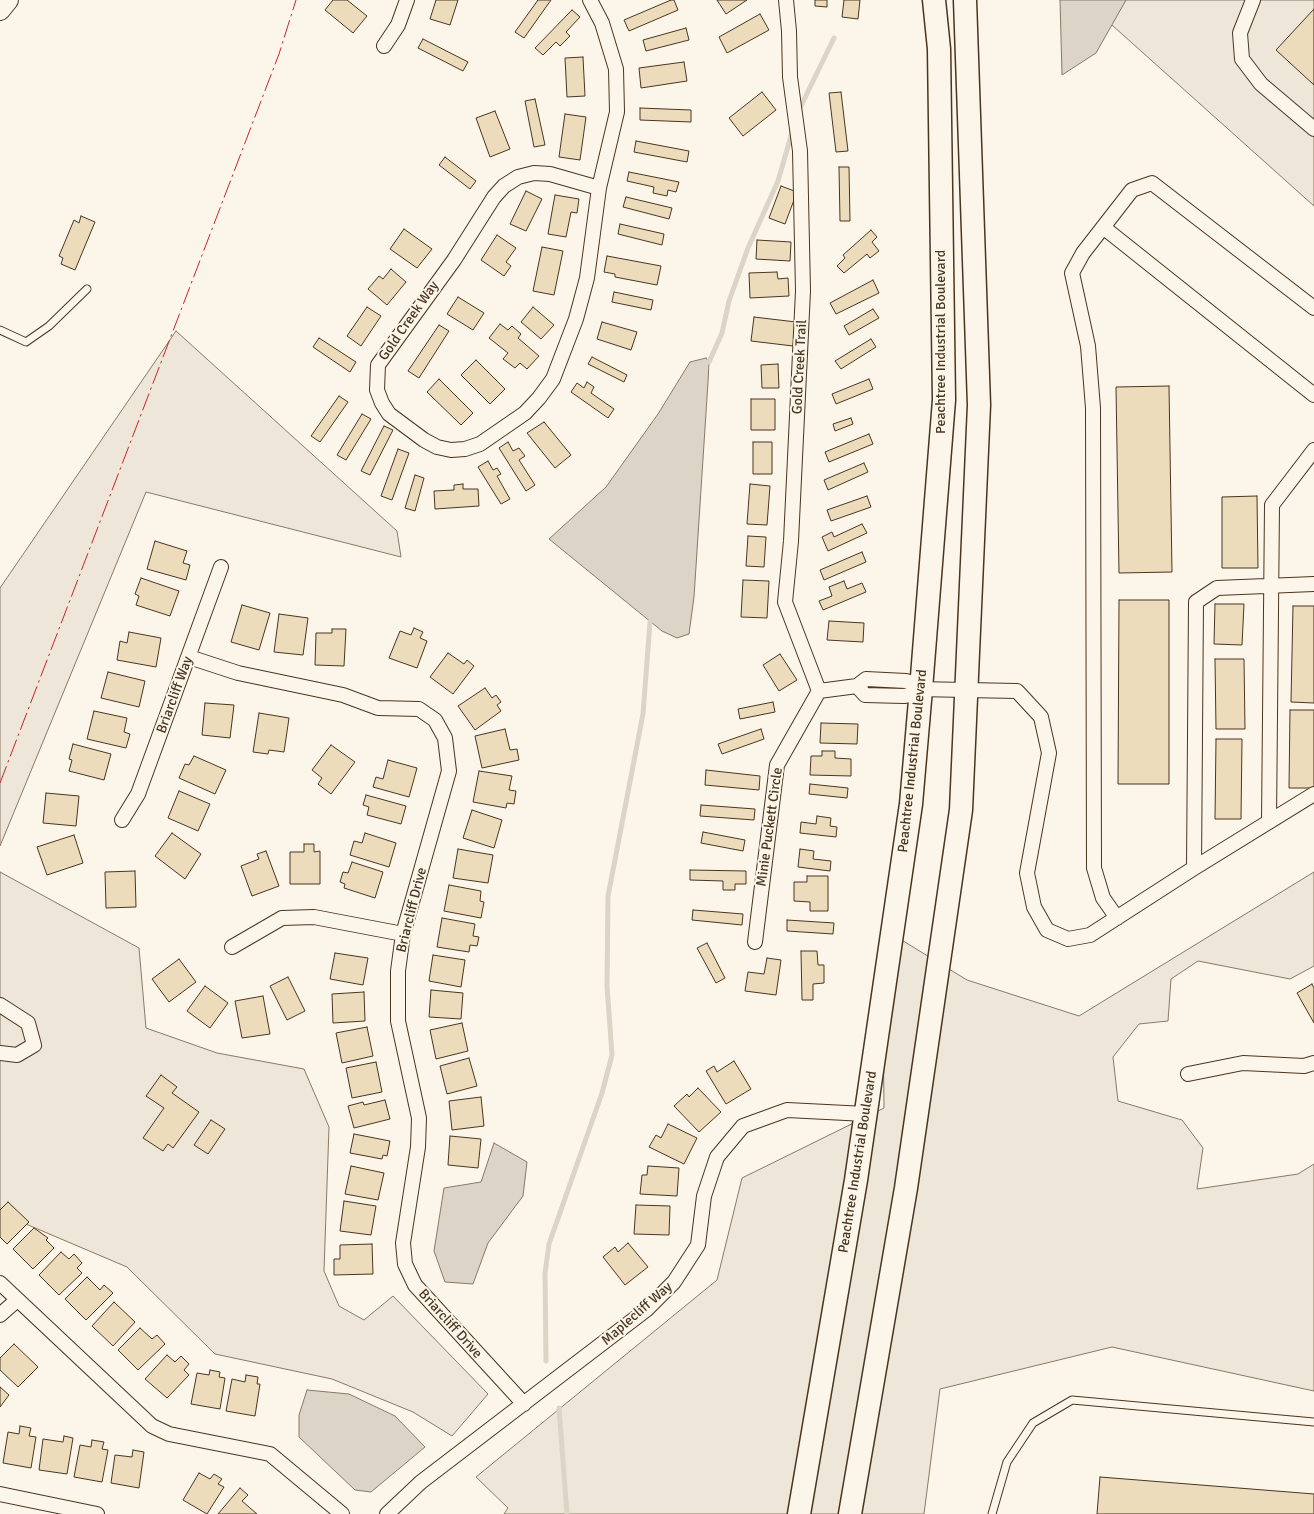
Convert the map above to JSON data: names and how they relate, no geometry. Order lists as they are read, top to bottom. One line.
{"streets":{"main road":["Peachtree Industrial Boulevard"],"street":["Gold Creek Way","Gold Creek Trail","Briarcliff Way","Minie Puckett Circle","Briarcliff Drive","Maplecliff Way"]},"crossings":[["Peachtree Industrial Boulevard","Maplecliff Way"],["Gold Creek Trail","Minie Puckett Circle"],["Briarcliff Way","Briarcliff Drive"],["Briarcliff Drive","Maplecliff Way"]]}
